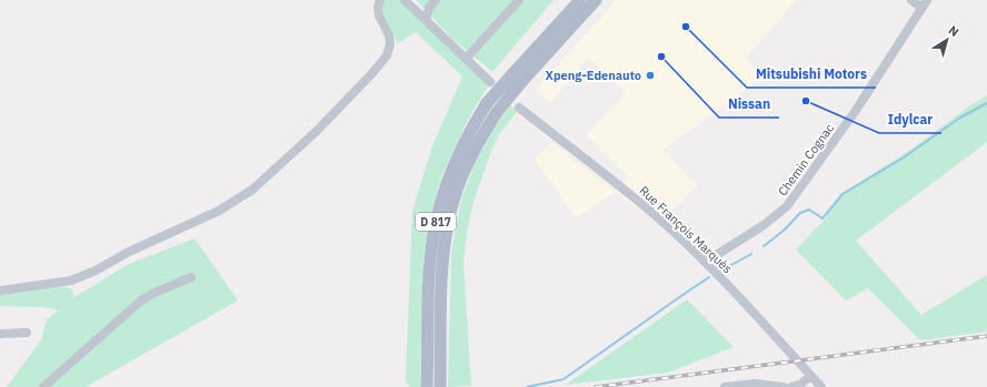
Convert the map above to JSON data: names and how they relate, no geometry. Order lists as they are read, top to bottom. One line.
{"streets":{"main road":["D 817"],"street":["Chemin Cognac","Rue François Marquès"]},"crossings":[["Chemin Cognac","Rue François Marquès"]],"places":["Mitsubishi Motors","Nissan","Xpeng-Edenauto","Idylcar"],"north":"top right"}
